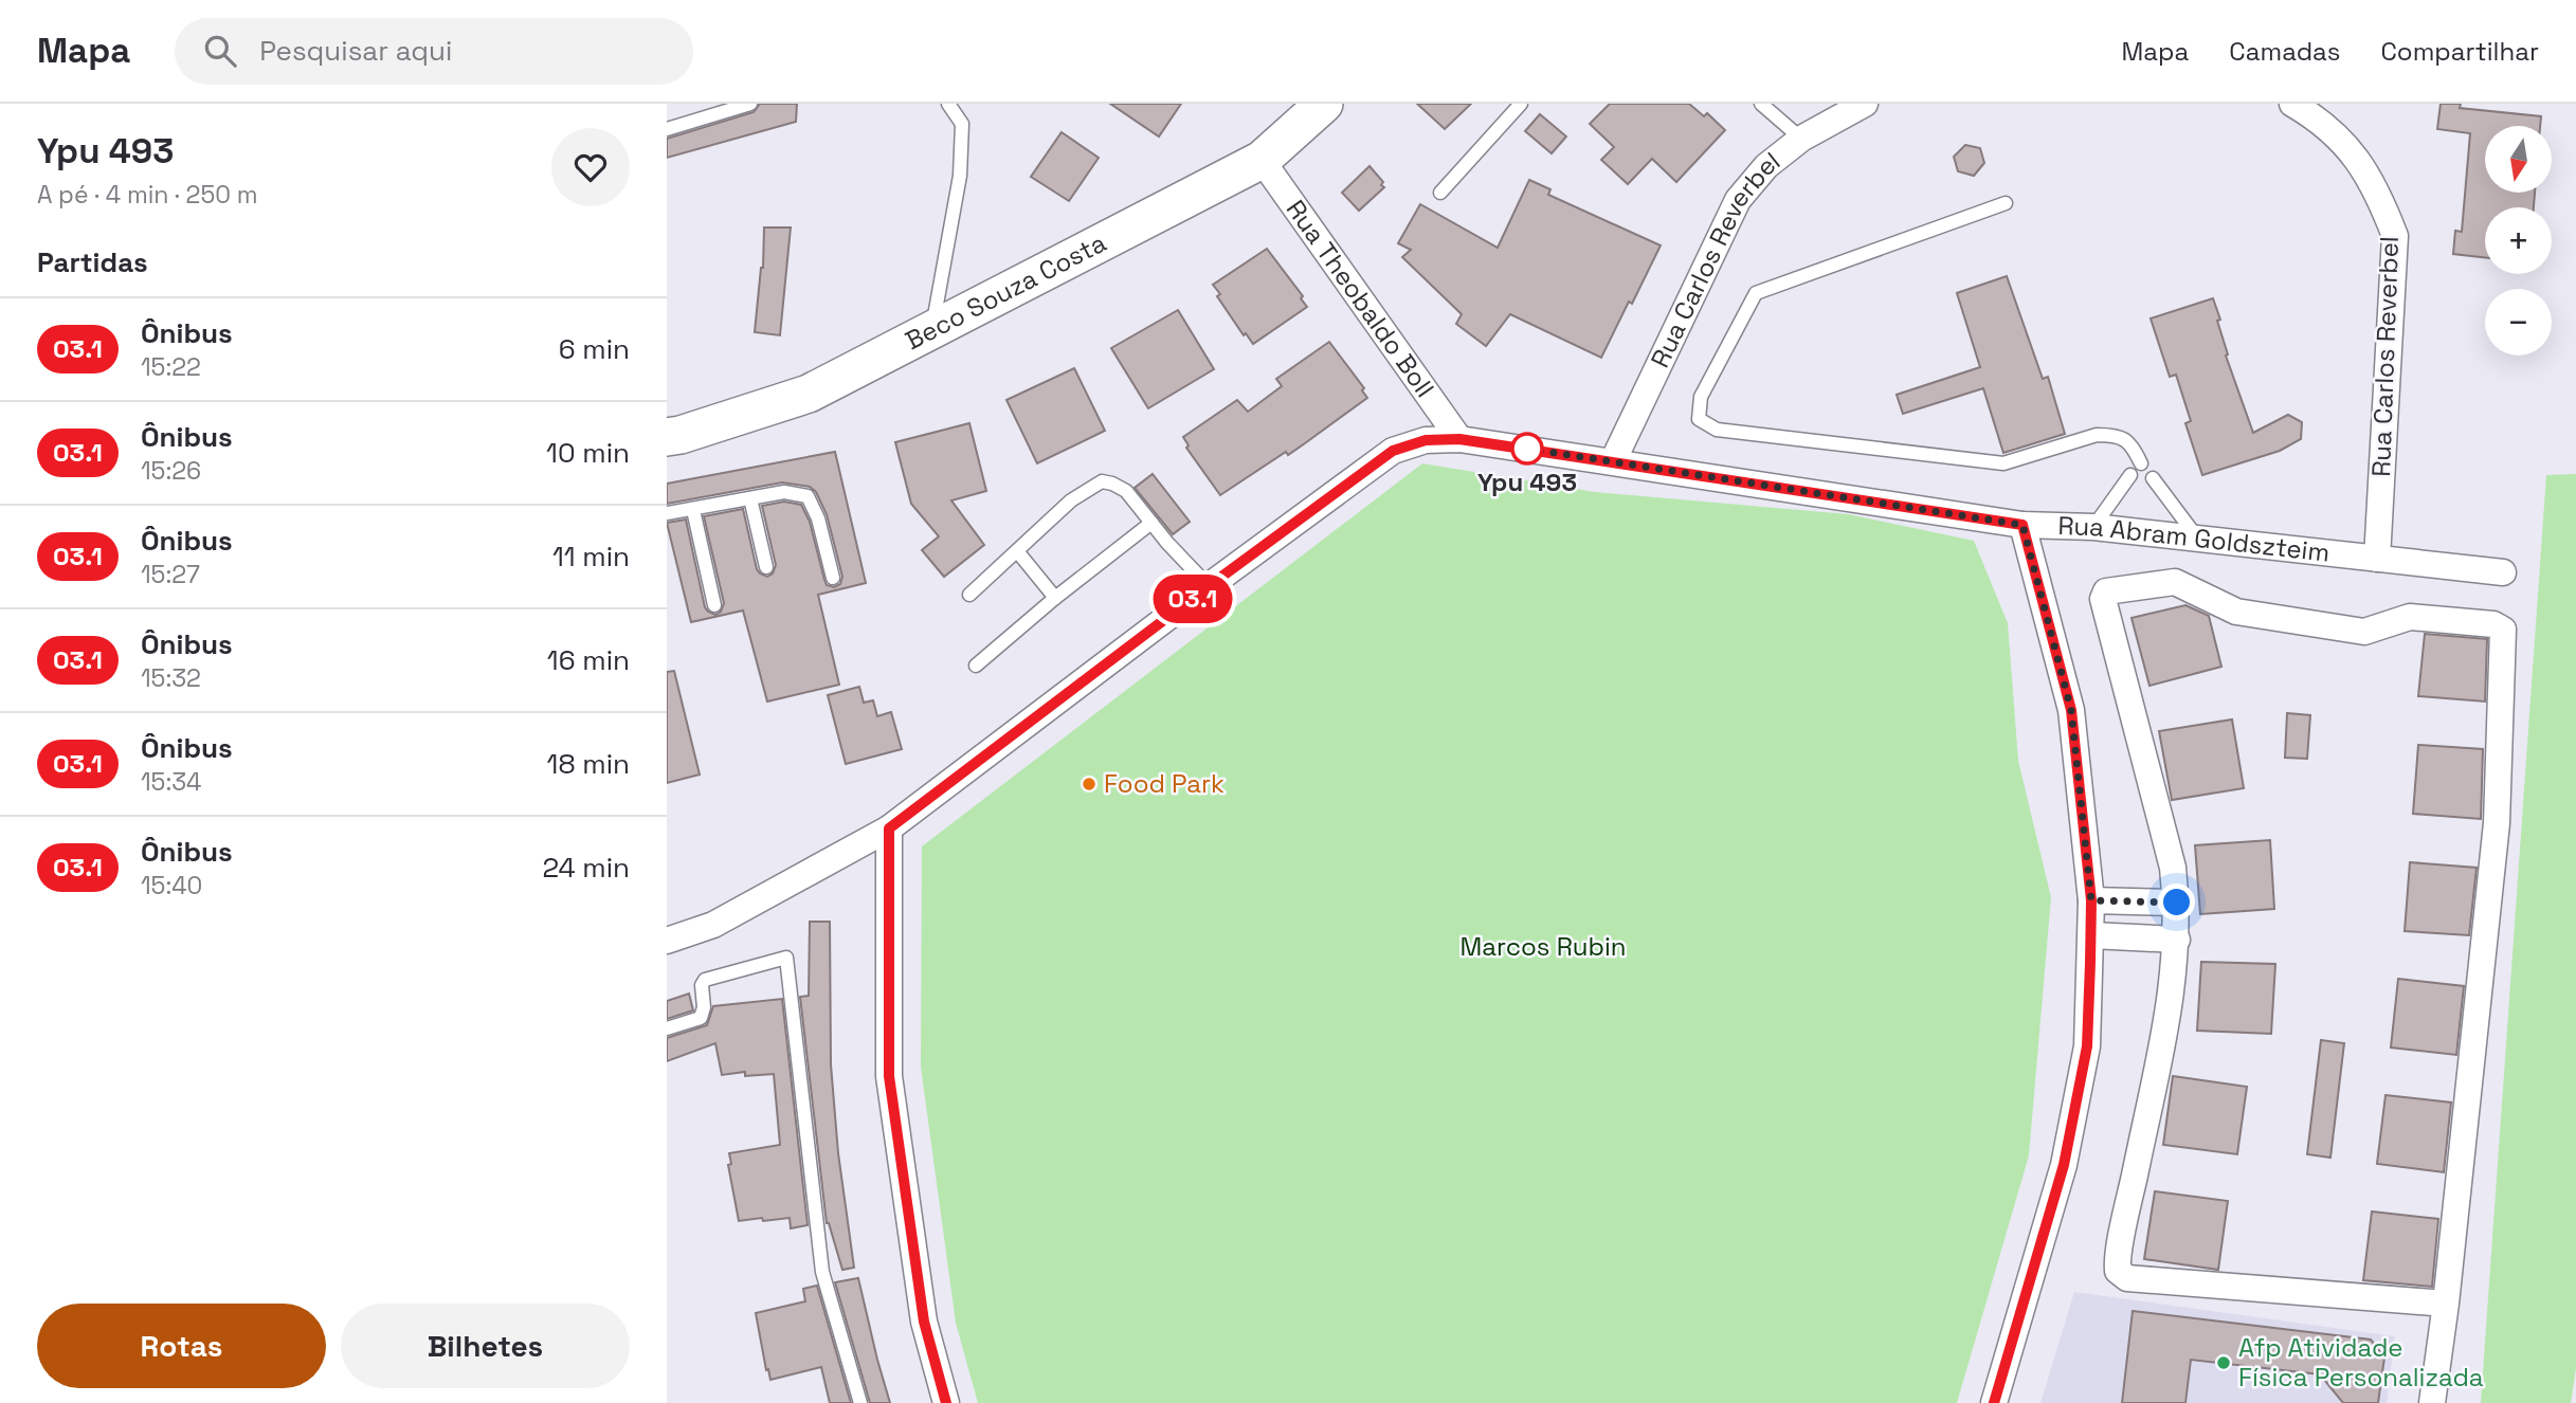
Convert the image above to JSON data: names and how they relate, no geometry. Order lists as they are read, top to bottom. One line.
{"streets":{"street":["Rua Carlos Reverbel","Beco Souza Costa","Rua Theobaldo Boll","Rua Abram Goldszteim"]},"crossings":[["Rua Carlos Reverbel","Rua Abram Goldszteim"],["Beco Souza Costa","Rua Theobaldo Boll"],["Rua Theobaldo Boll","Rua Abram Goldszteim"]],"parks":["Marcos Rubin"],"places":["Ypu 493","Food Park","Afp Atividade Física Personalizada"],"lines":["bus line 03.1"],"north":"bottom","page":{"header":"Mapa","search":"Pesquisar aqui","nav":["Mapa","Camadas","Compartilhar"],"heading":[["Ypu 493","A pé · 4 min · 250 m"],"Partidas"],"on_map":"03.1","map_buttons":["+","−"],"list":[{"mark":"03.1","name":"Ônibus","note":"15:22","value":"6 min"},{"mark":"03.1","name":"Ônibus","note":"15:26","value":"10 min"},{"mark":"03.1","name":"Ônibus","note":"15:27","value":"11 min"},{"mark":"03.1","name":"Ônibus","note":"15:32","value":"16 min"},{"mark":"03.1","name":"Ônibus","note":"15:34","value":"18 min"},{"mark":"03.1","name":"Ônibus","note":"15:40","value":"24 min"}],"buttons":["Rotas","Bilhetes"]}}
